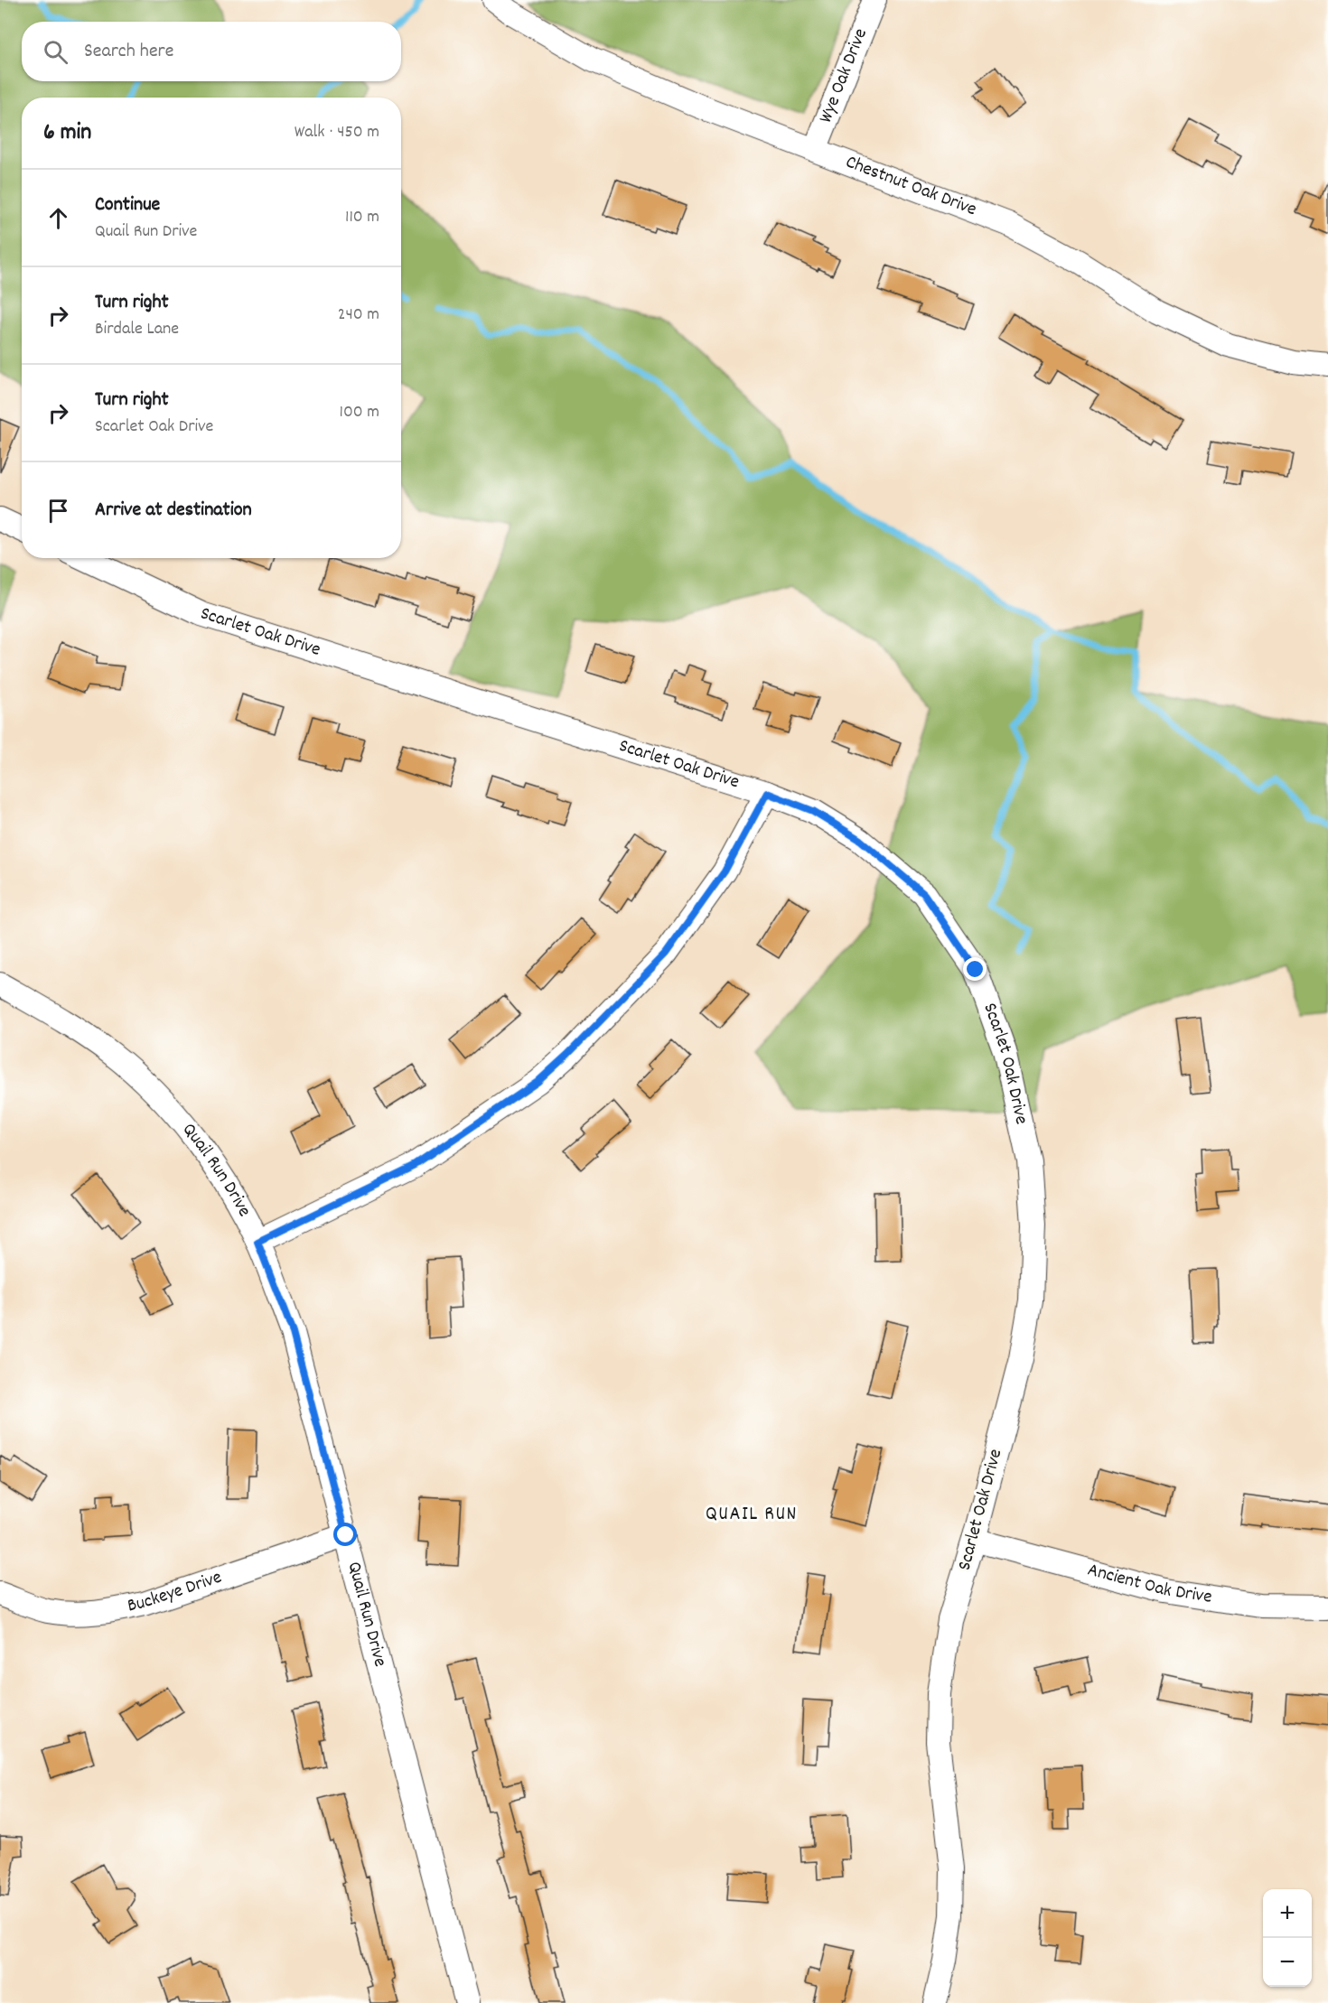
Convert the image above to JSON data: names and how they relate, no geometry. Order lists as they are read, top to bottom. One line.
{"streets":{"street":["Wye Oak Drive","Chestnut Oak Drive","Scarlet Oak Drive","Quail Run Drive","Ancient Oak Drive","Buckeye Drive"]},"crossings":[["Wye Oak Drive","Chestnut Oak Drive"],["Scarlet Oak Drive","Ancient Oak Drive"],["Quail Run Drive","Buckeye Drive"]],"districts":["QUAIL RUN"],"page":{"search":"Search here","heading":["6 min","Walk · 450 m"],"list":[["Continue","Quail Run Drive","110 m"],["Turn right","Birdale Lane","240 m"],["Turn right","Scarlet Oak Drive","100 m"],"Arrive at destination"],"map_buttons":["+","−"]}}
